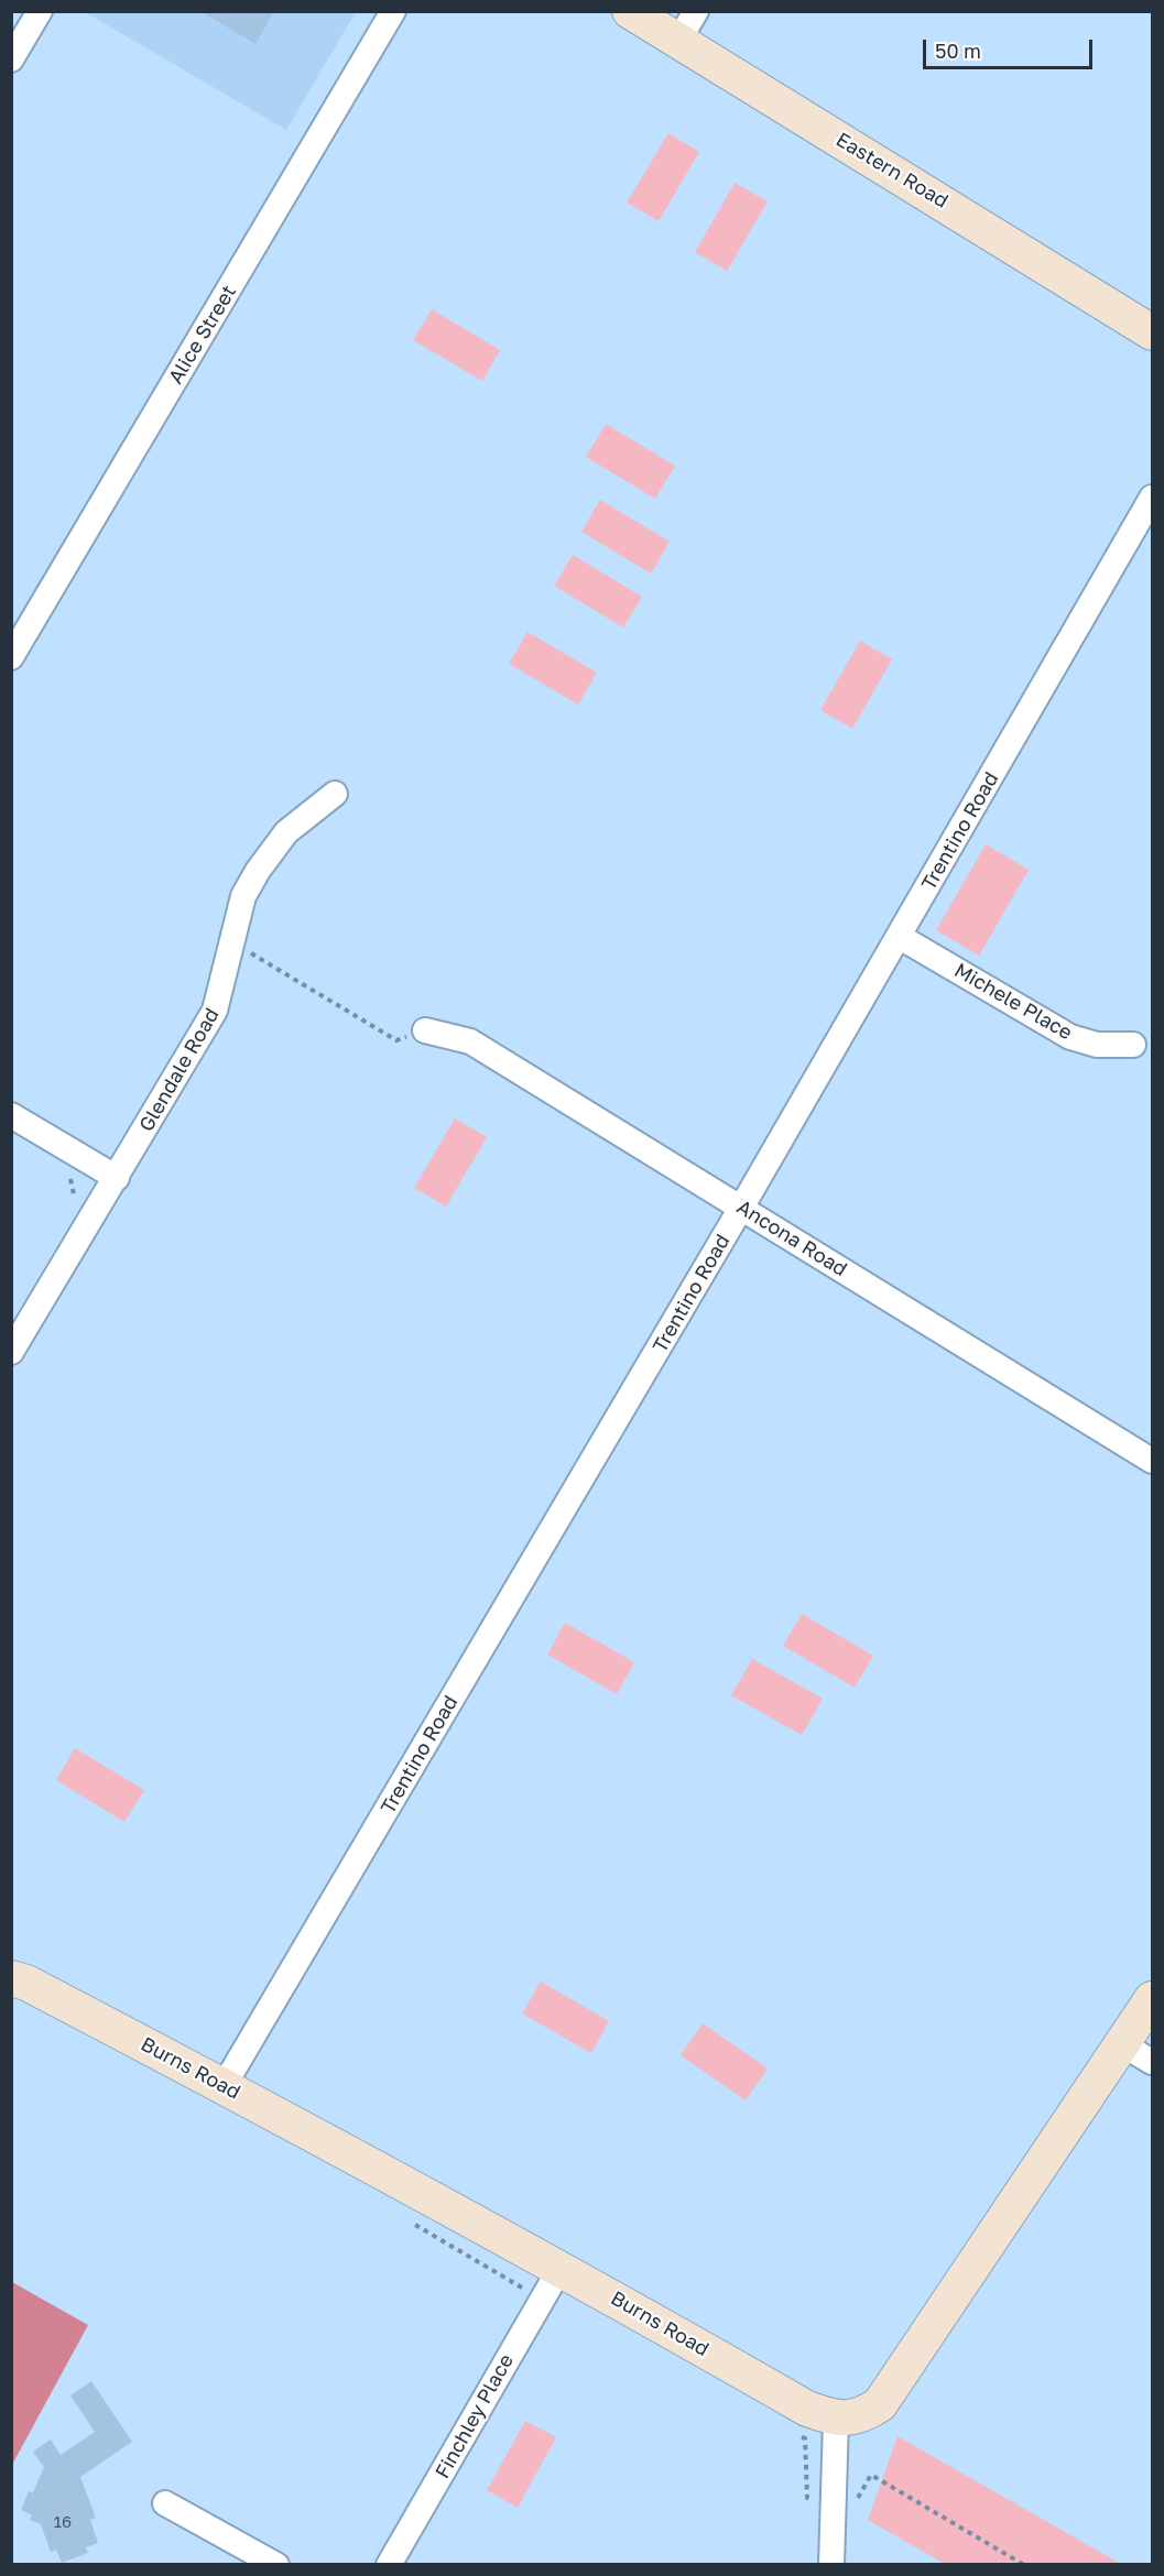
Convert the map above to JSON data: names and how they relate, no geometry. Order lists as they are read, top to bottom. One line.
{"streets":{"main road":["Eastern Road","Burns Road"],"street":["Alice Street","Trentino Road","Michele Place","Glendale Road","Ancona Road","Finchley Place"]},"crossings":[["Trentino Road","Michele Place"],["Trentino Road","Ancona Road"],["Trentino Road","Burns Road"],["Burns Road","Finchley Place"]],"house_numbers":["16"],"scale_bar":"50 m"}
